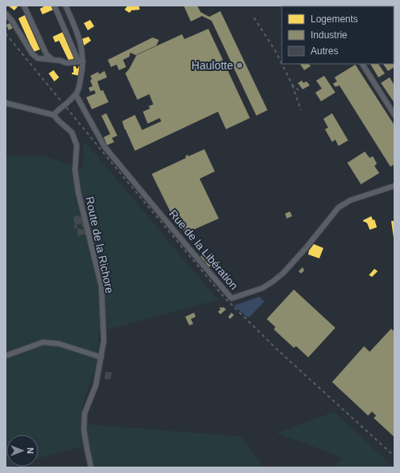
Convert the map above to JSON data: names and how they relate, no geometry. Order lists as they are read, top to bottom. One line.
{"streets":{"street":["Route de la Richore","Rue de la Libération"]},"places":["Haulotte"],"legend":["Logements","Industrie","Autres"],"north":"right"}
